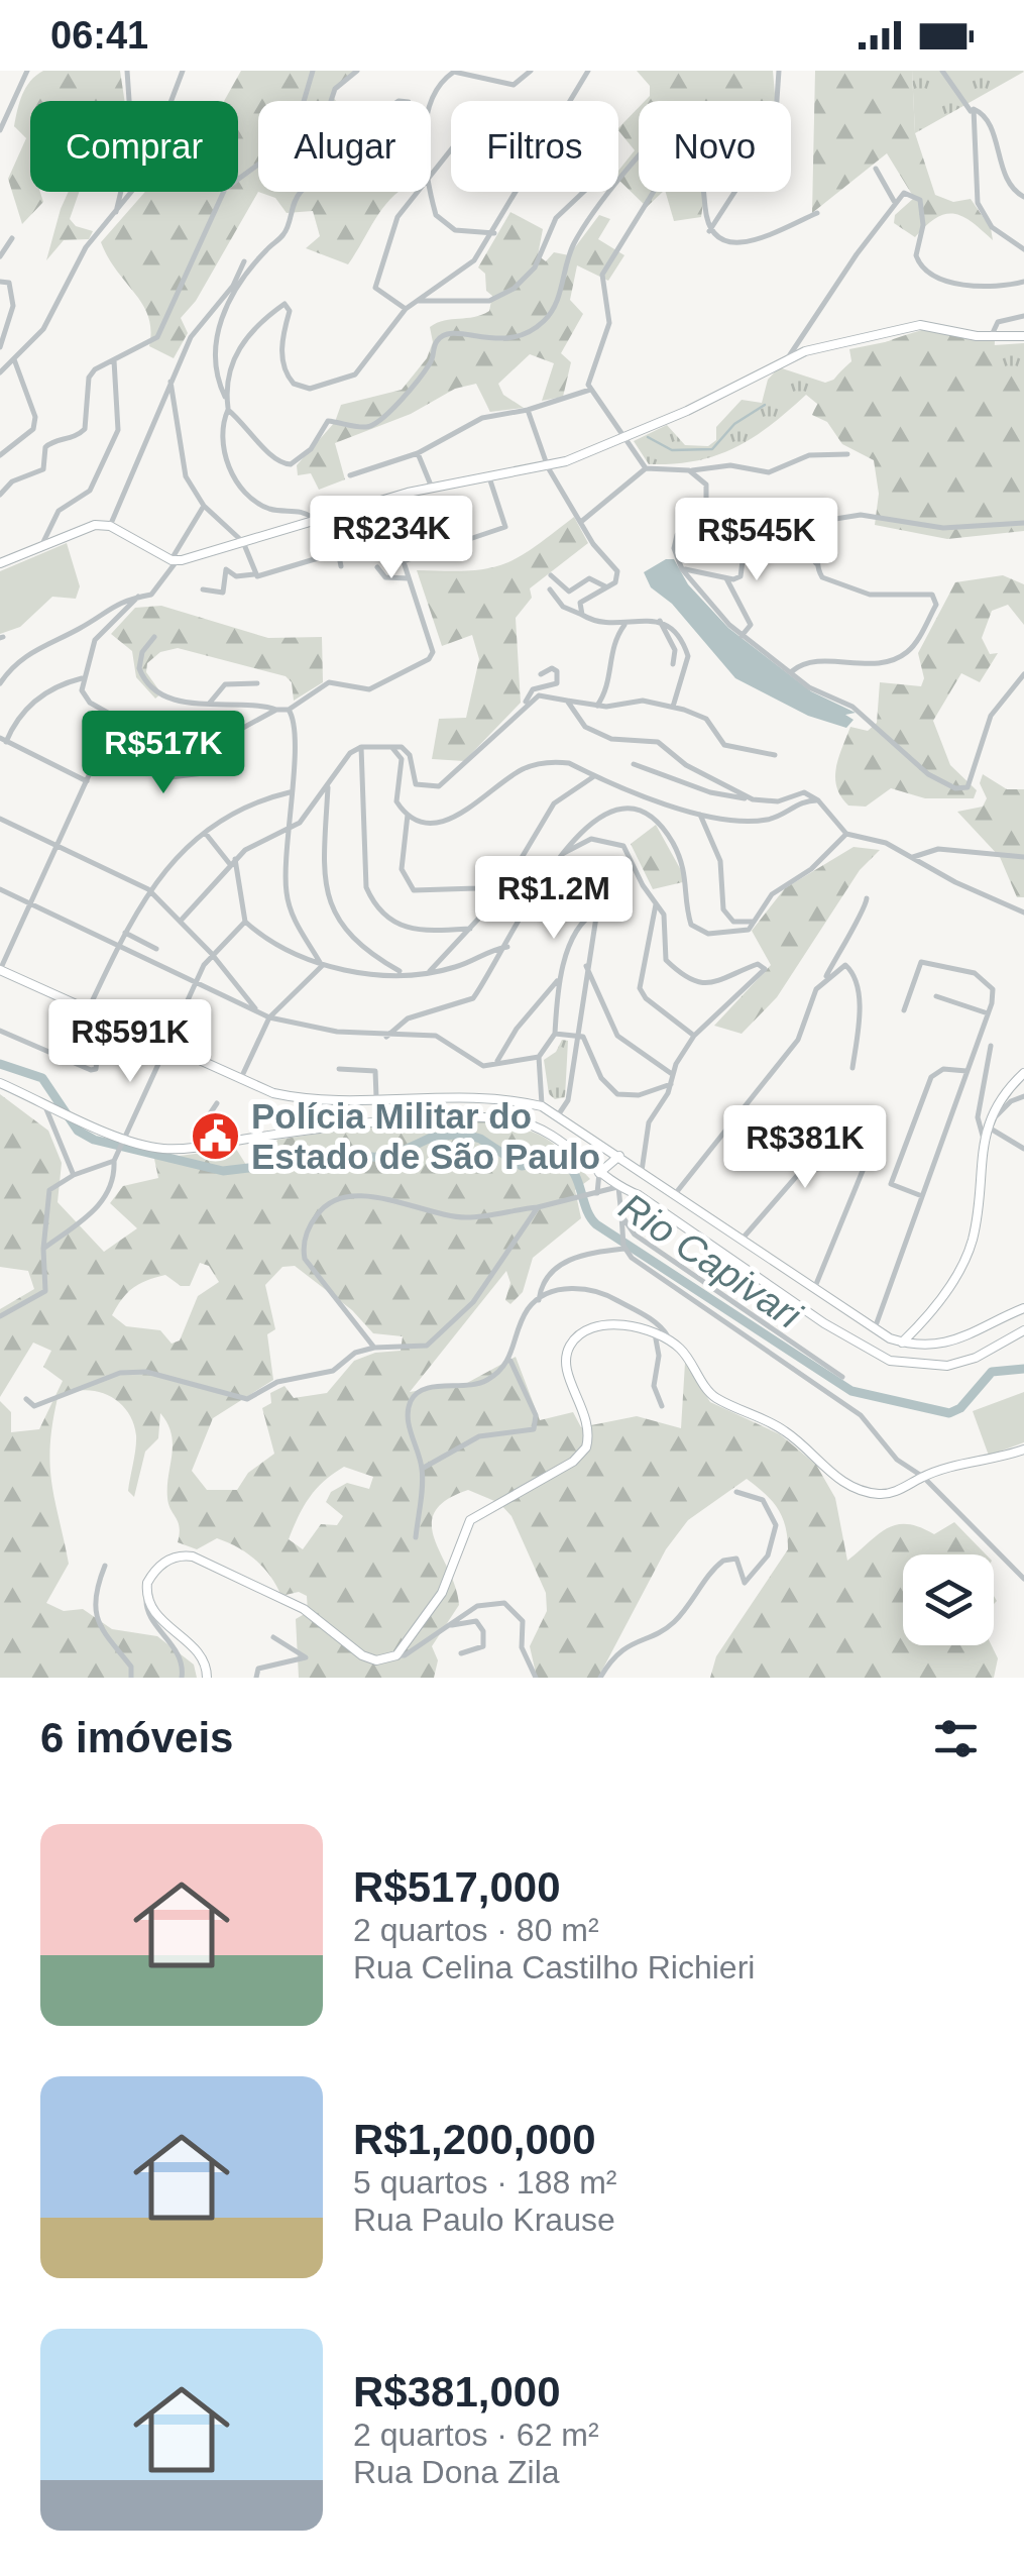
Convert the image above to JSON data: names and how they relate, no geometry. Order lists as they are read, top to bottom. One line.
{"water":["Rio Capivari"],"places":{"public building":["Polícia Militar do Estado de São Paulo"]},"page":{"status":"06:41","chip":["Comprar","Alugar","Filtros","Novo"],"price":["R$234K","R$545K","R$517K","R$1.2M","R$591K","R$381K"],"heading":"6 imóveis","list":[{"name":"R$517,000","note":"2 quartos · 80 m² · Rua Celina Castilho Richieri"},{"name":"R$1,200,000","note":"5 quartos · 188 m² · Rua Paulo Krause"},{"name":"R$381,000","note":"2 quartos · 62 m² · Rua Dona Zila"}]}}
